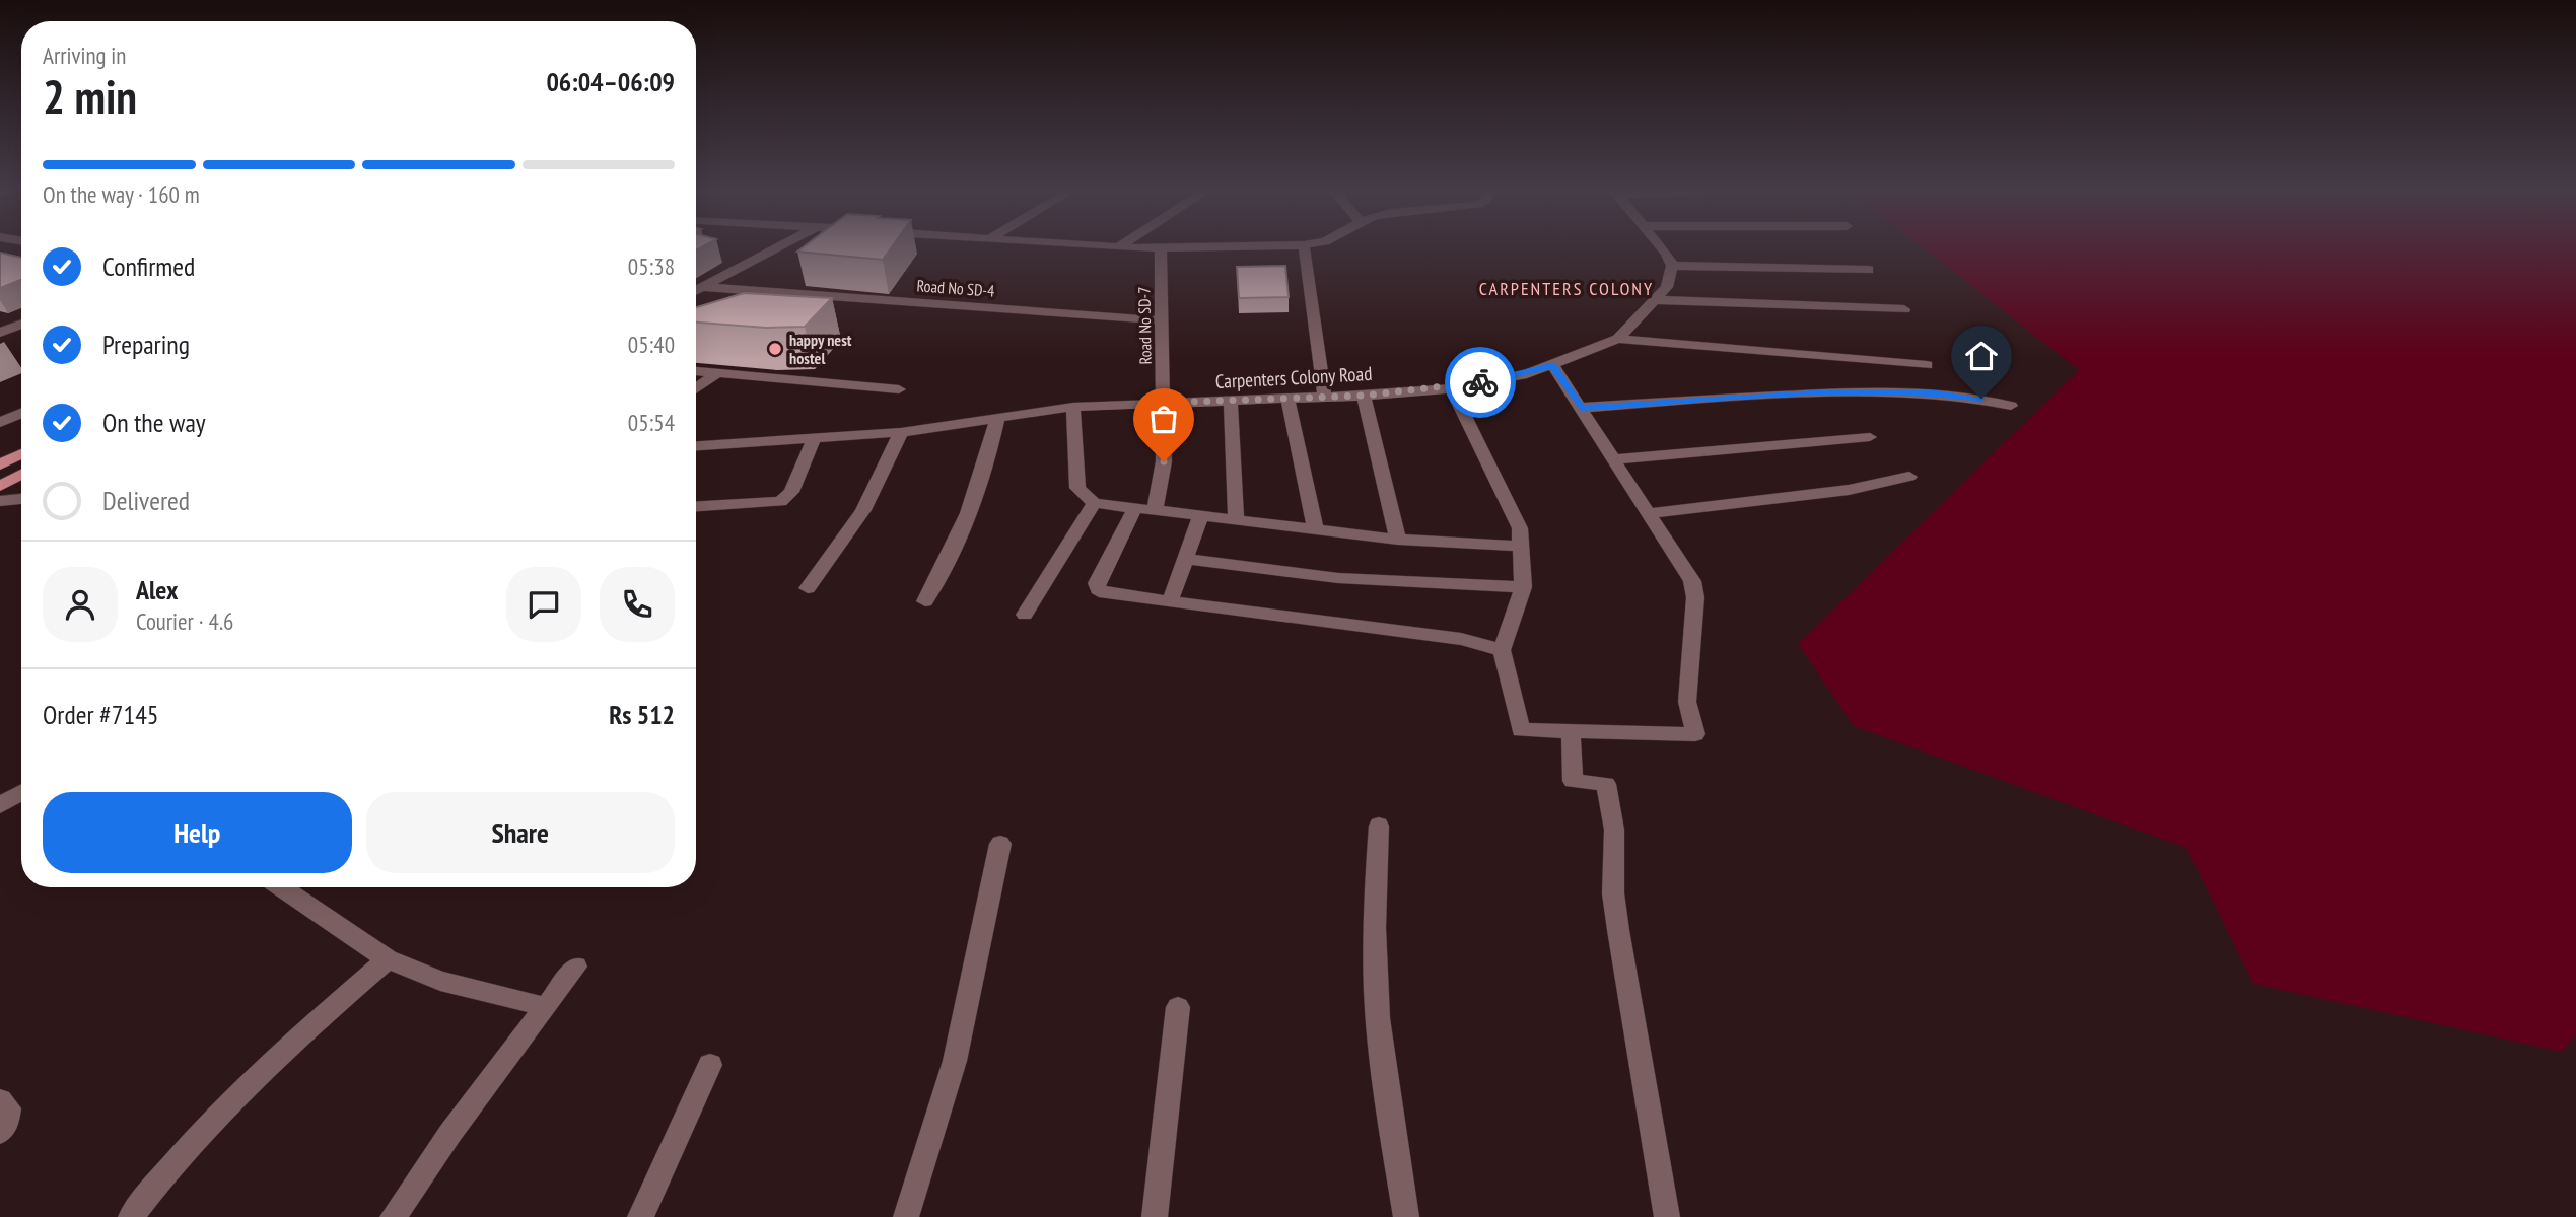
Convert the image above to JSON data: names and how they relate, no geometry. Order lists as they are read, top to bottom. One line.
{"streets":{"street":["Road No SD-4","Road No SD-7","Carpenters Colony Road"]},"crossings":[["Road No SD-4","Road No SD-7"],["Road No SD-7","Carpenters Colony Road"]],"districts":["CARPENTERS COLONY"],"places":["happy nest hostel"],"page":{"heading":["2 min","Arriving in","06:04–06:09"],"panel":["Alex","Courier · 4.6","Order #7145","Rs 512"],"bar":"On the way · 160 m","list":[["Confirmed","05:38"],["Preparing","05:40"],["On the way","05:54"],"Delivered"],"buttons":["Help","Share"]}}
